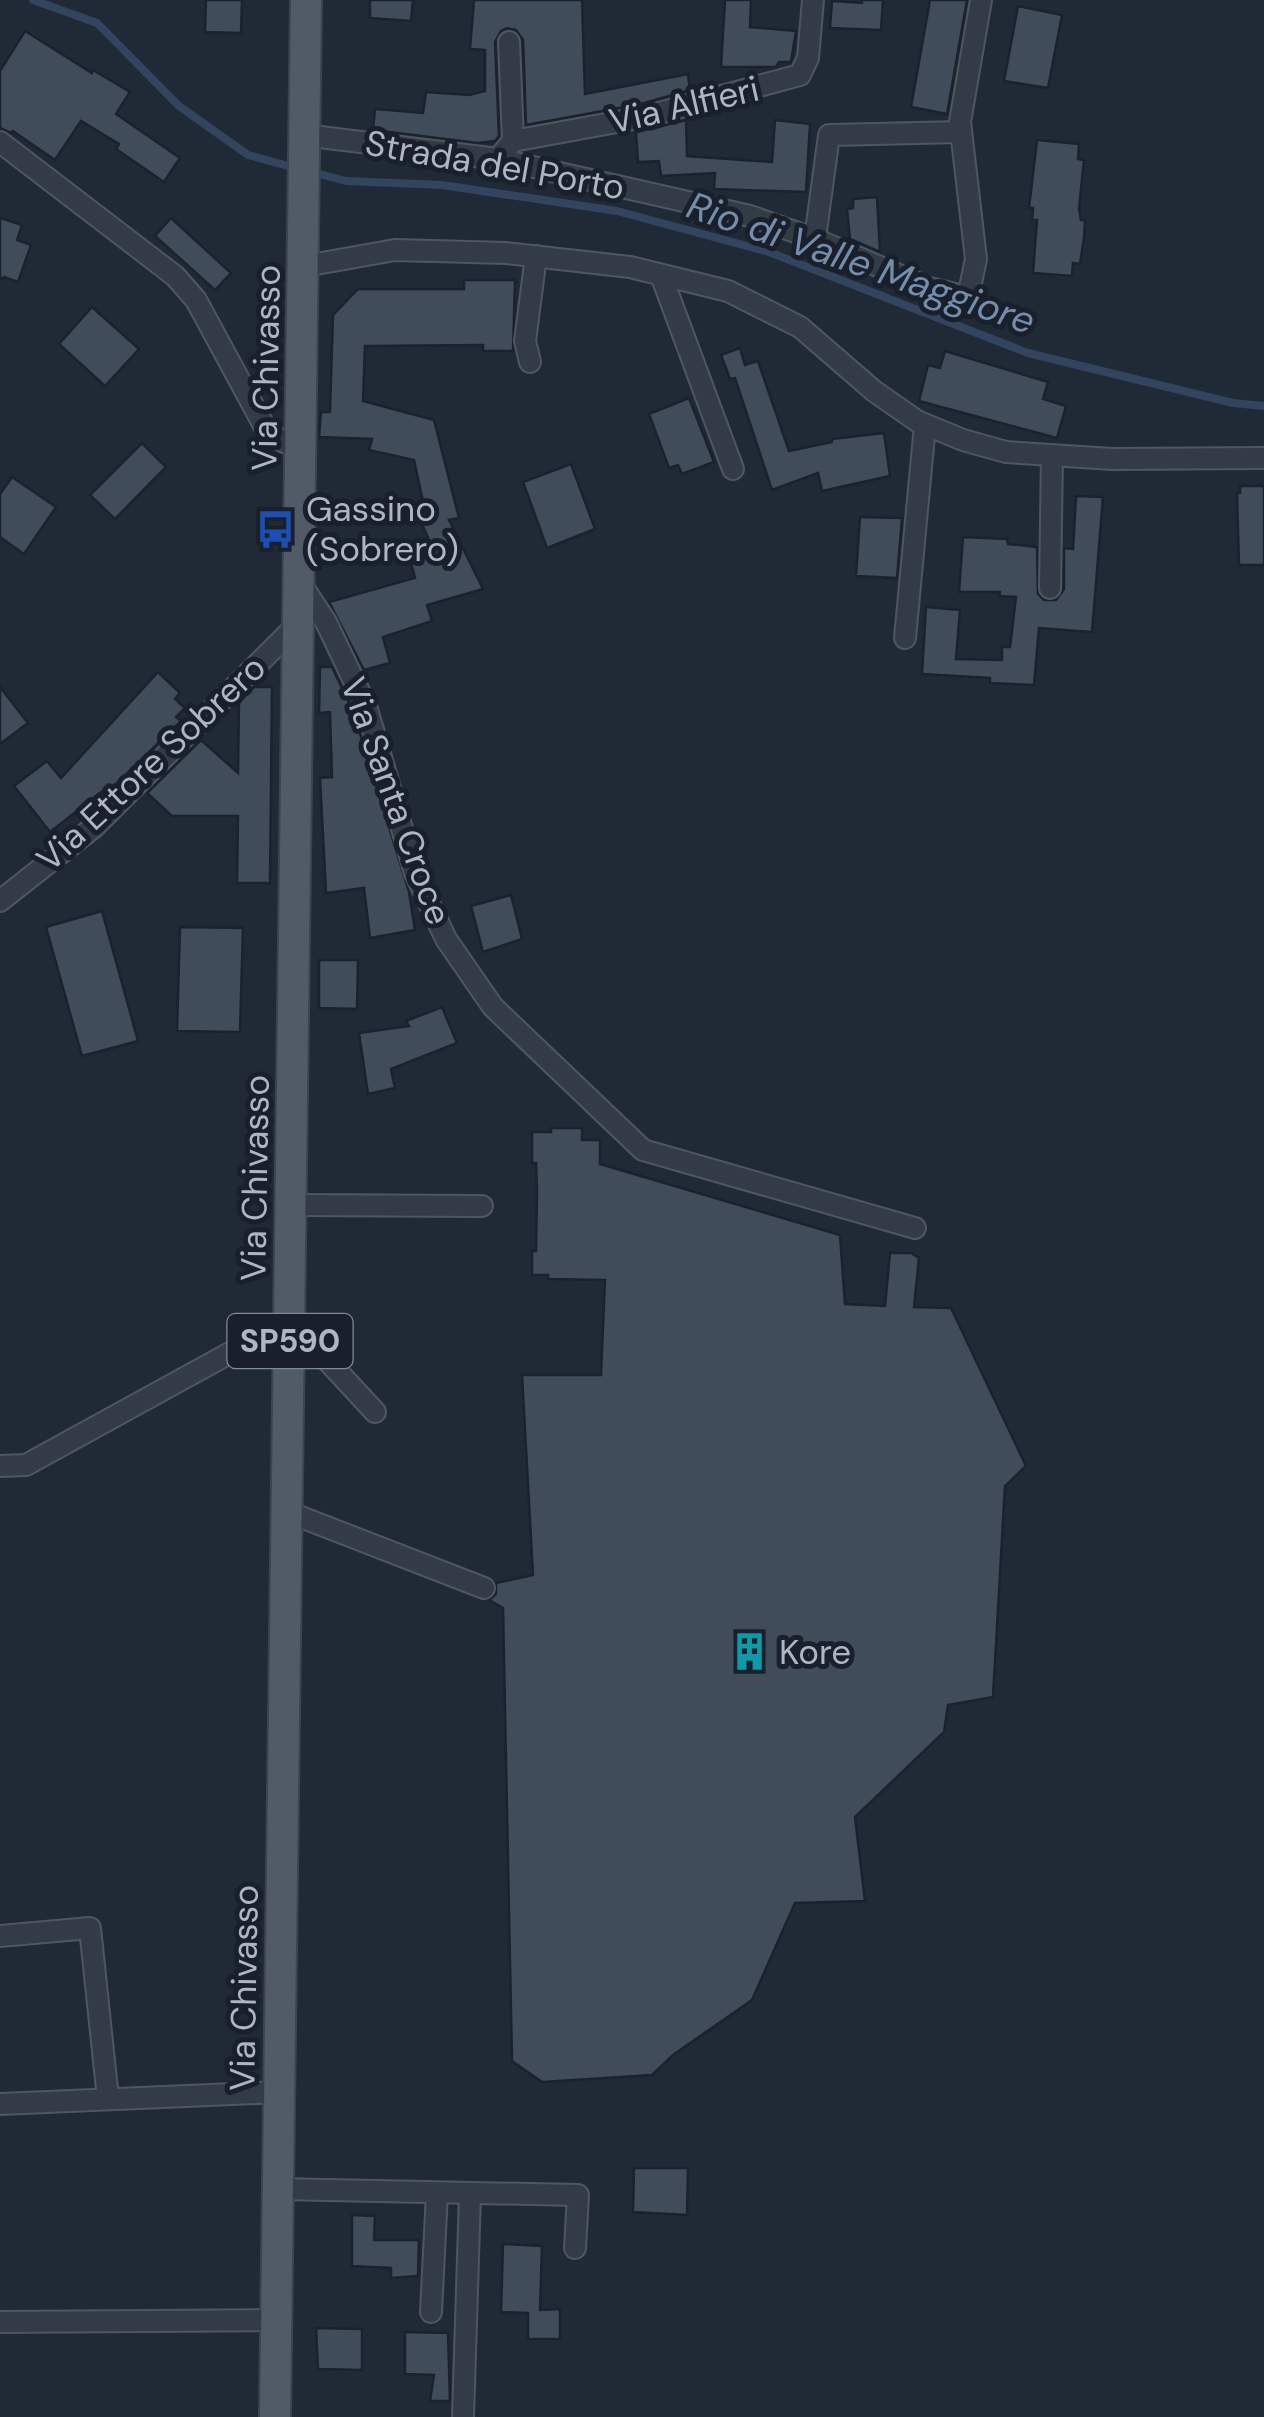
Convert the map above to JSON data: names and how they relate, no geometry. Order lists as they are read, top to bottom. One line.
{"streets":{"main road":["Via Chivasso","SP590"],"street":["Via Alfieri","Strada del Porto","Via Ettore Sobrero","Via Santa Croce"]},"crossings":[["Strada del Porto","Via Chivasso"],["Via Chivasso","Via Ettore Sobrero"],["Via Chivasso","Via Santa Croce"]],"water":["Rio di Valle Maggiore"],"places":{"bus stop":["Gassino (Sobrero)"],"building":["Kore"]}}
